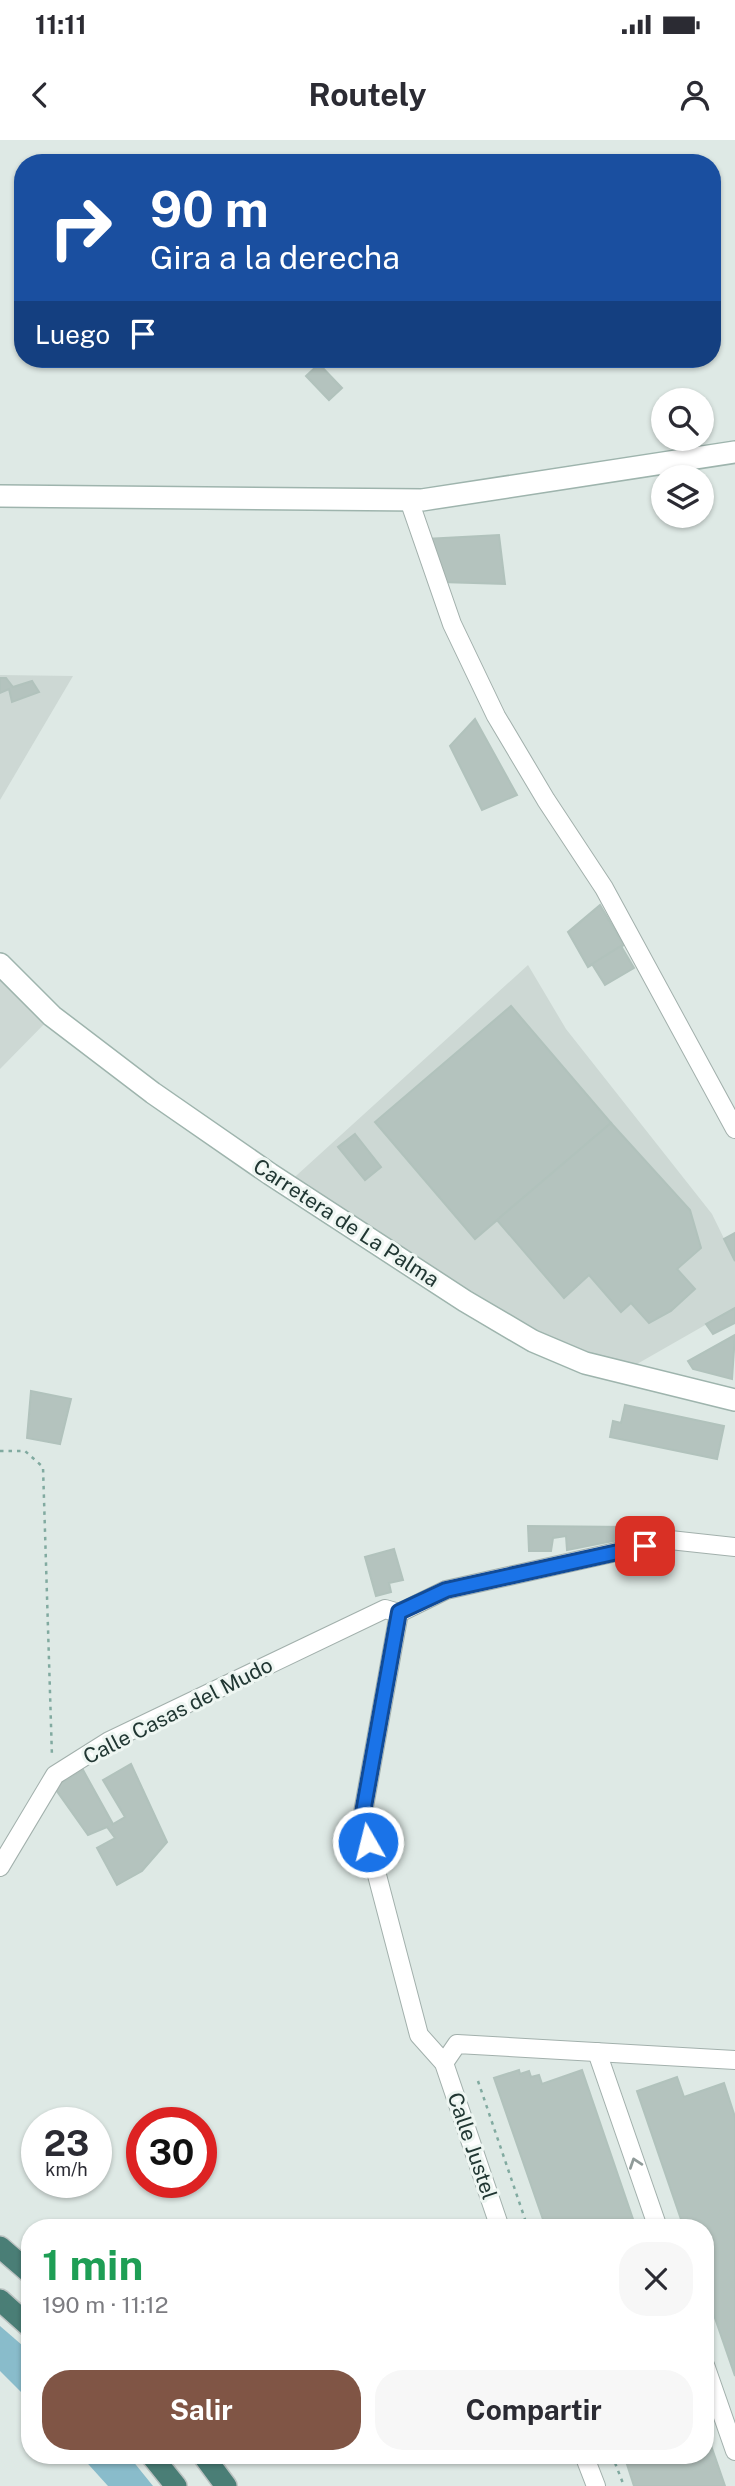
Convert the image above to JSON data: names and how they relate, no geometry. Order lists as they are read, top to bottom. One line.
{"streets":{"main road":["Carretera de La Palma"],"street":["Calle Casas del Mudo","Calle Justel"]},"page":{"status":"11:11","header":"Routely","turn":["90 m","Gira a la derecha"],"then":"Luego","speed":"23 km/h","limit":"30","heading":["1 min","190 m · 11:12"],"buttons":["Salir","Compartir"]}}
